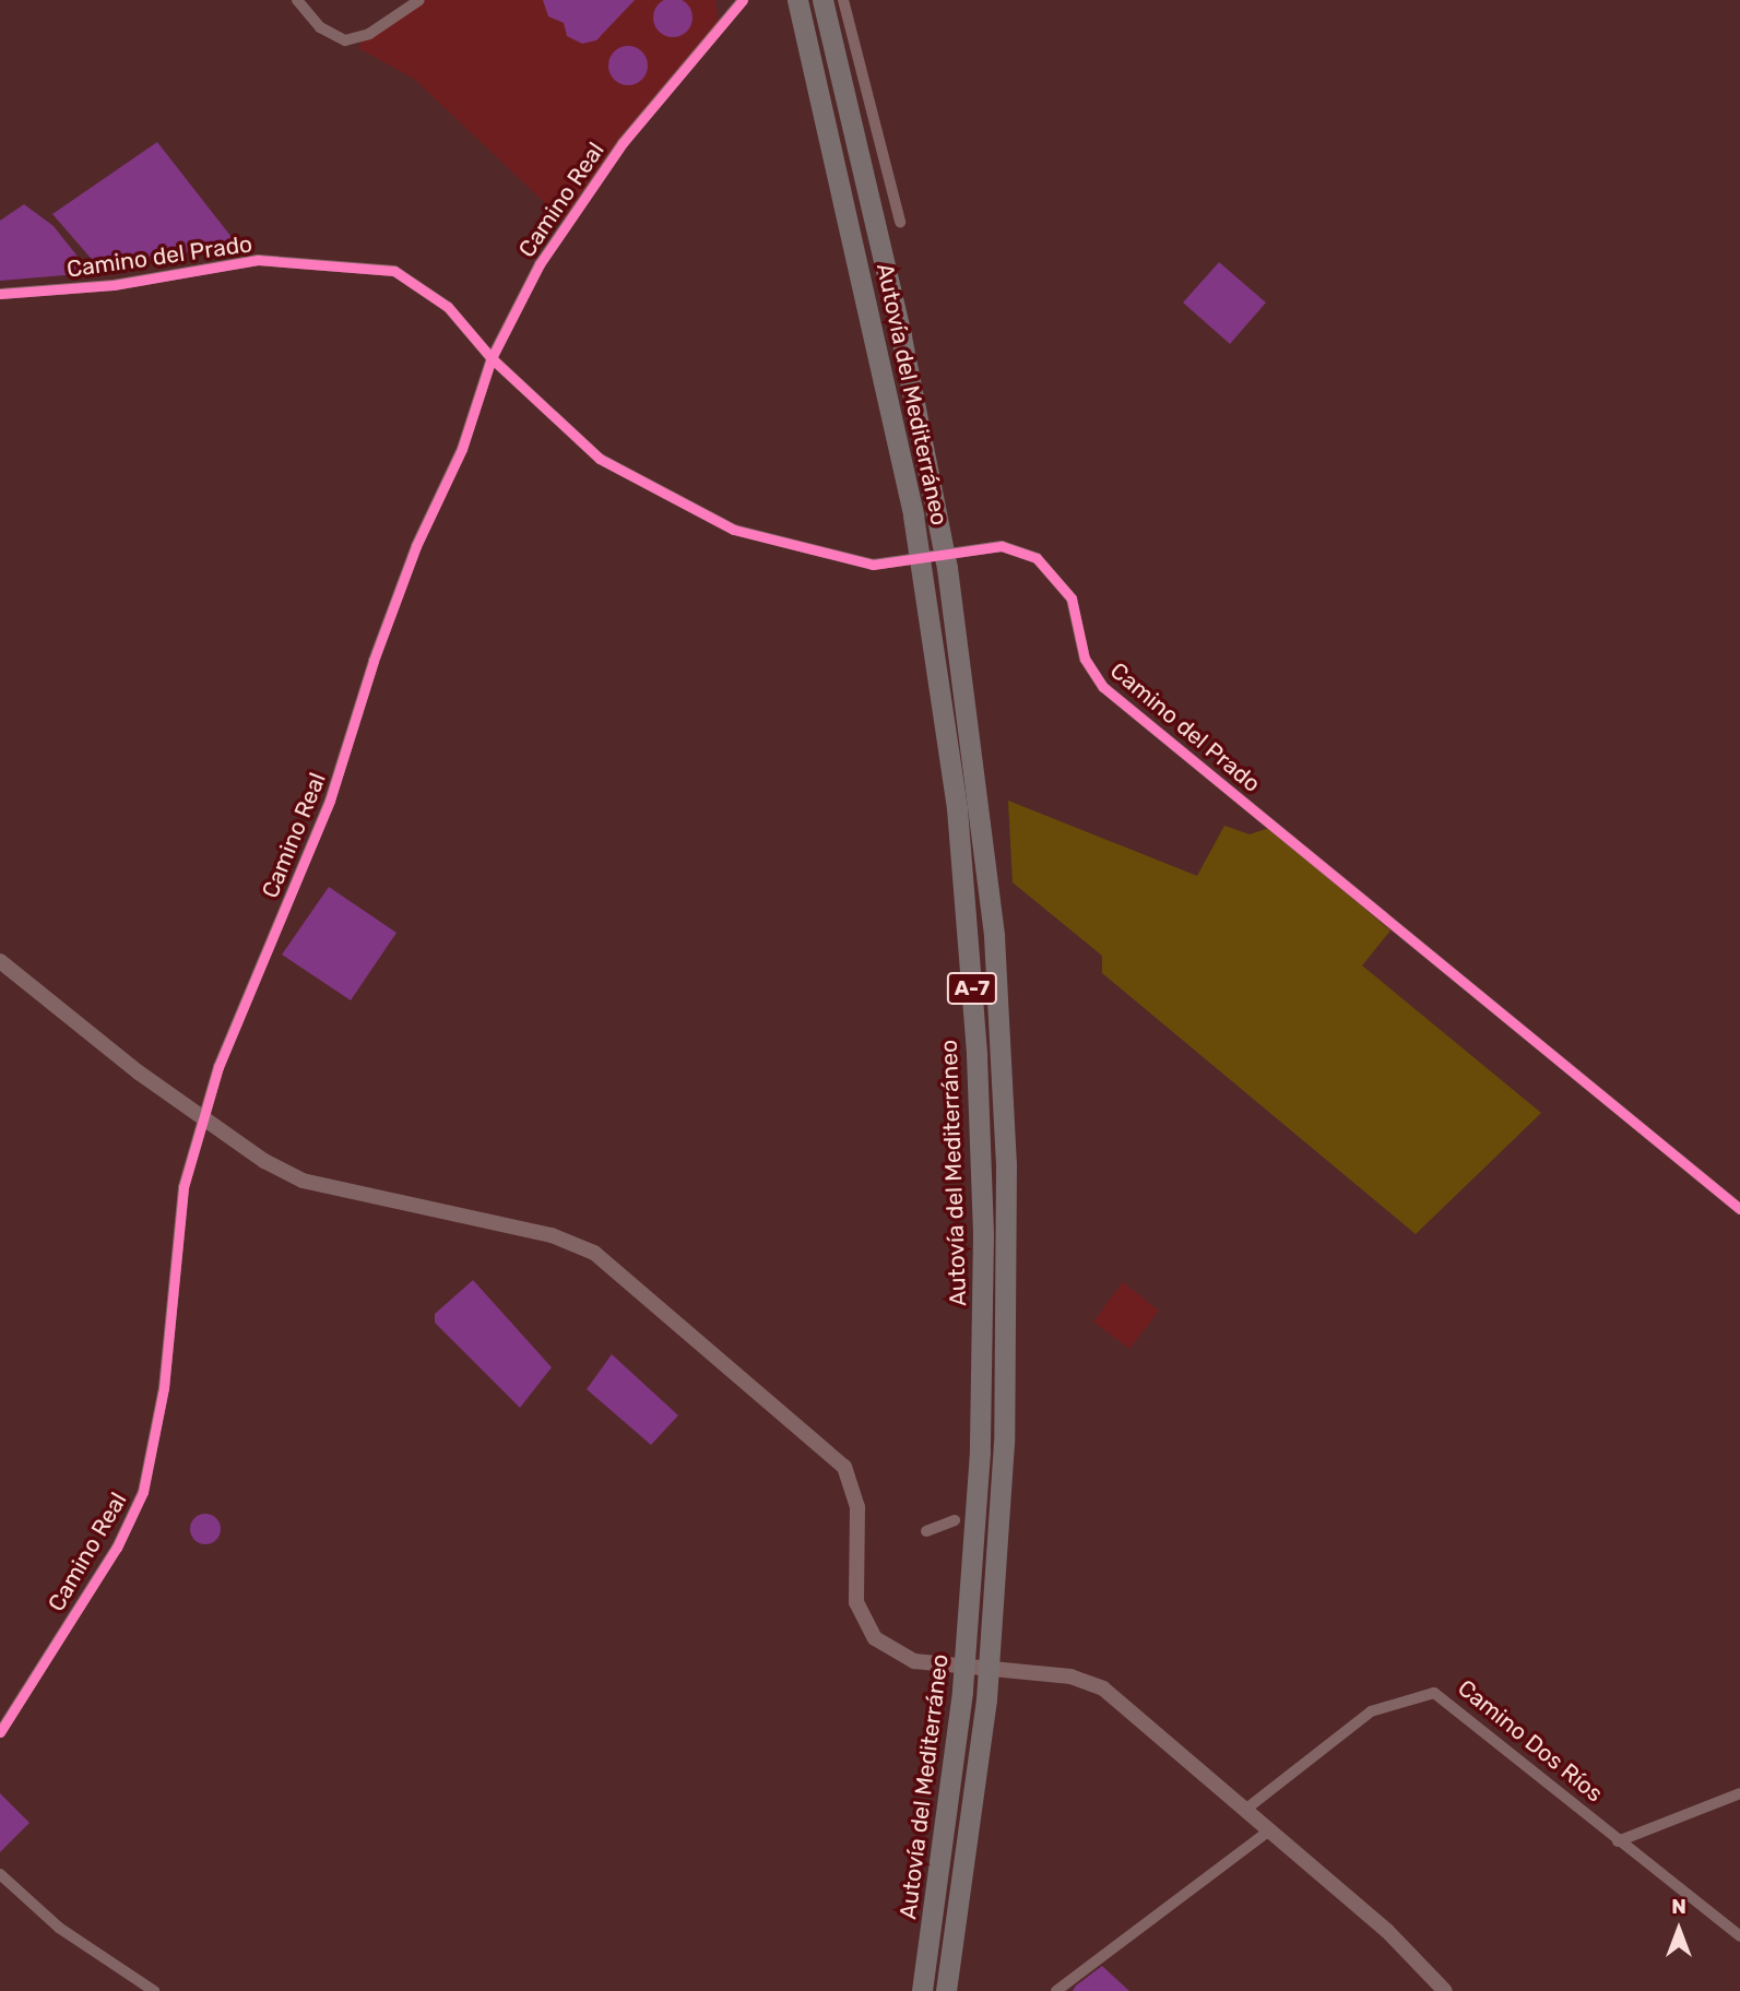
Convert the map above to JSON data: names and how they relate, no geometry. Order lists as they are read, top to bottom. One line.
{"streets":{"highway":["Autovía del Mediterráneo","A-7"],"street":["Camino Real","Camino del Prado","Camino Dos Ríos"]},"crossings":[["Camino Real","Camino del Prado"]],"north":"top"}
